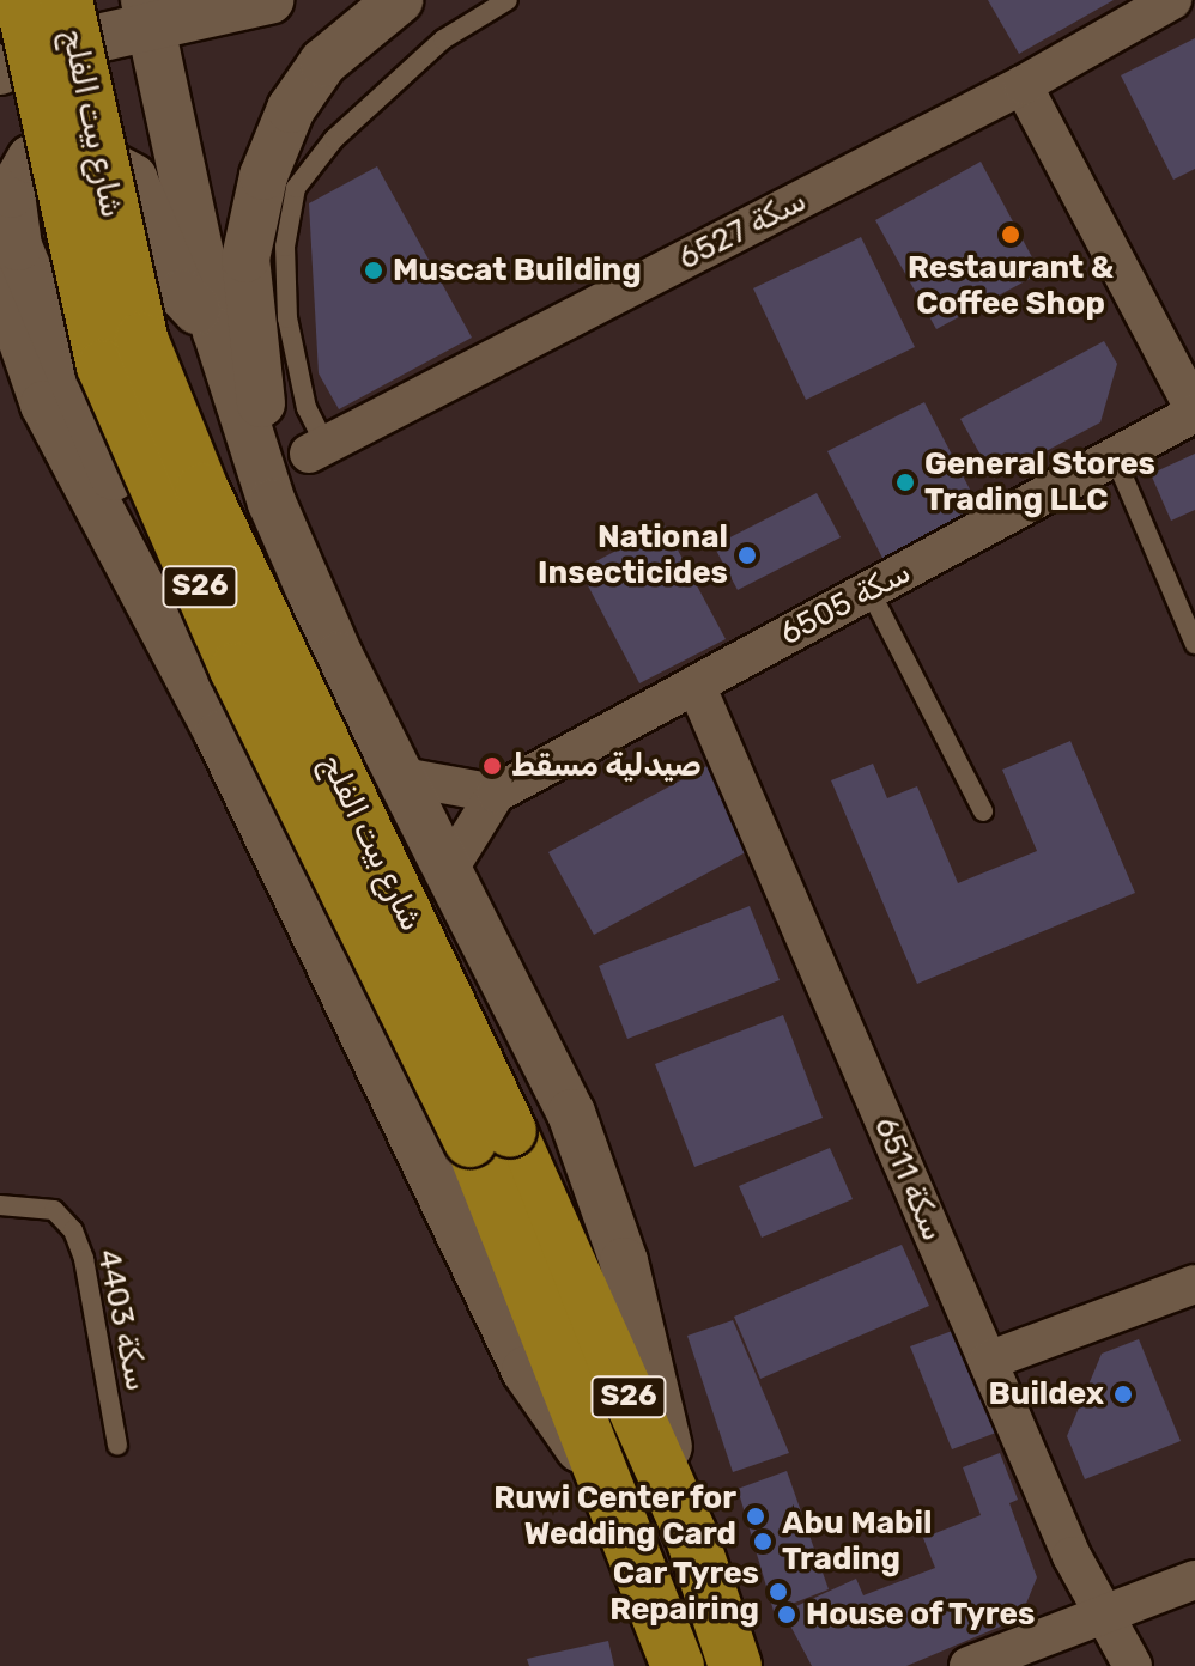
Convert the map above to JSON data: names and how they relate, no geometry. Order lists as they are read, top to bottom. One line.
{"streets":{"main road":["شارع بيت الفلج","S26"],"street":["سكة 6527","سكة 6505","سكة 6511"],"lane":["سكة 4403"]},"crossings":[["سكة 6505","سكة 6511"]],"places":["Restaurant & Coffee Shop","Muscat Building","General Stores Trading LLC","National Insecticides","صيدلية مسقط","Buildex","Ruwi Center for Wedding Card","Abu Mabil Trading","Car Tyres Repairing","House of Tyres"]}
